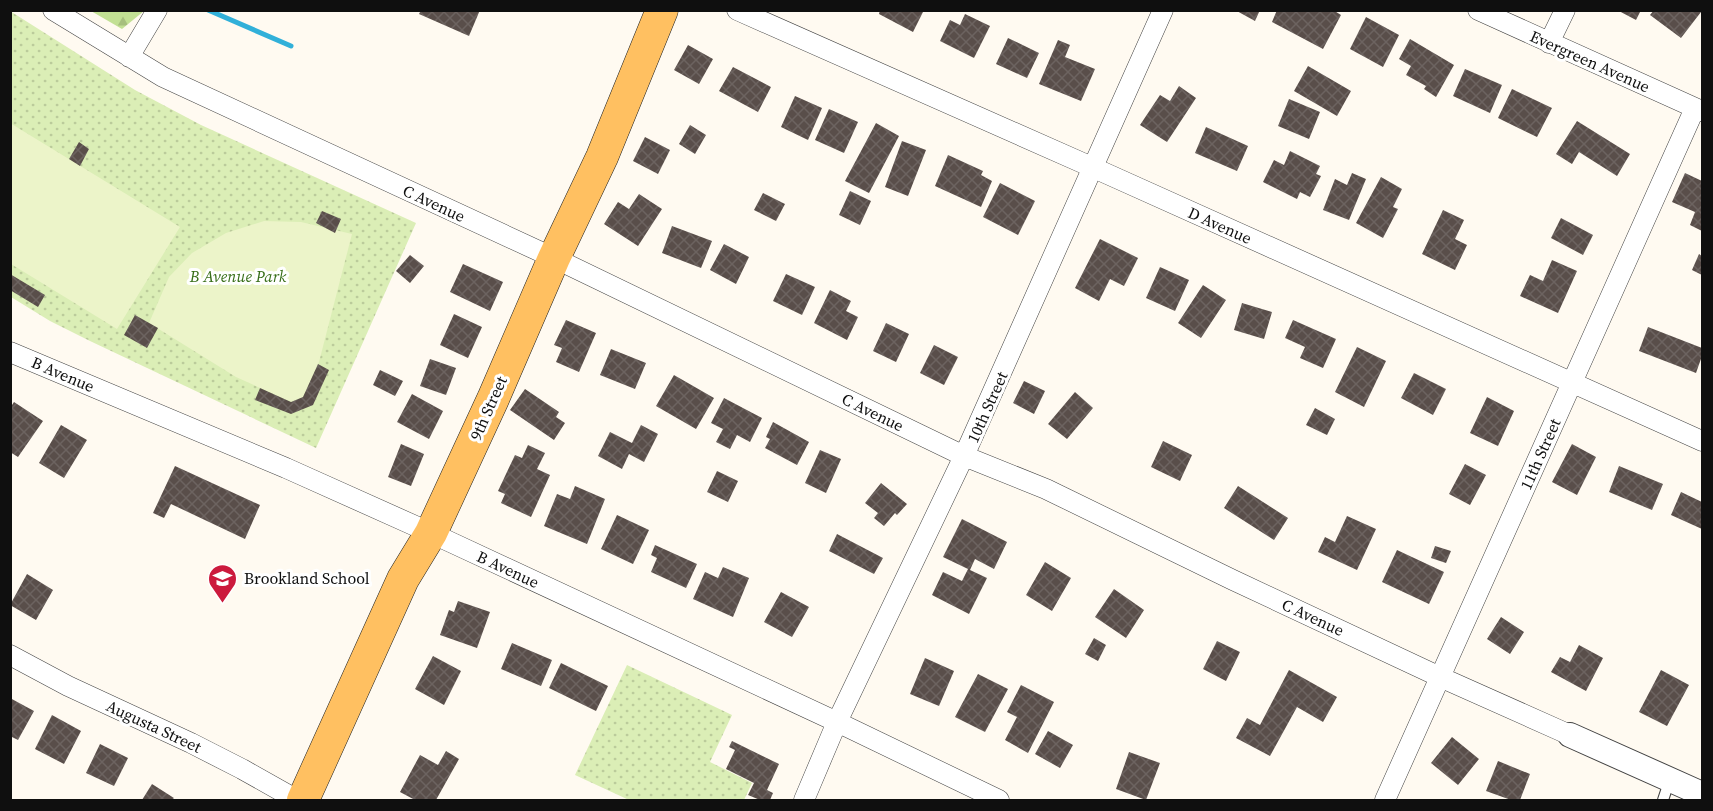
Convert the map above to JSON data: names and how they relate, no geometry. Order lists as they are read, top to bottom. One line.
{"streets":{"main road":["9th Street"],"street":["Evergreen Avenue","C Avenue","D Avenue","B Avenue","10th Street","11th Street","Augusta Street"]},"crossings":[["Evergreen Avenue","11th Street"],["C Avenue","10th Street"],["C Avenue","9th Street"],["C Avenue","11th Street"],["D Avenue","10th Street"],["D Avenue","11th Street"],["B Avenue","10th Street"],["B Avenue","9th Street"]],"parks":["B Avenue Park"],"places":{"school or university":["Brookland School"]}}
